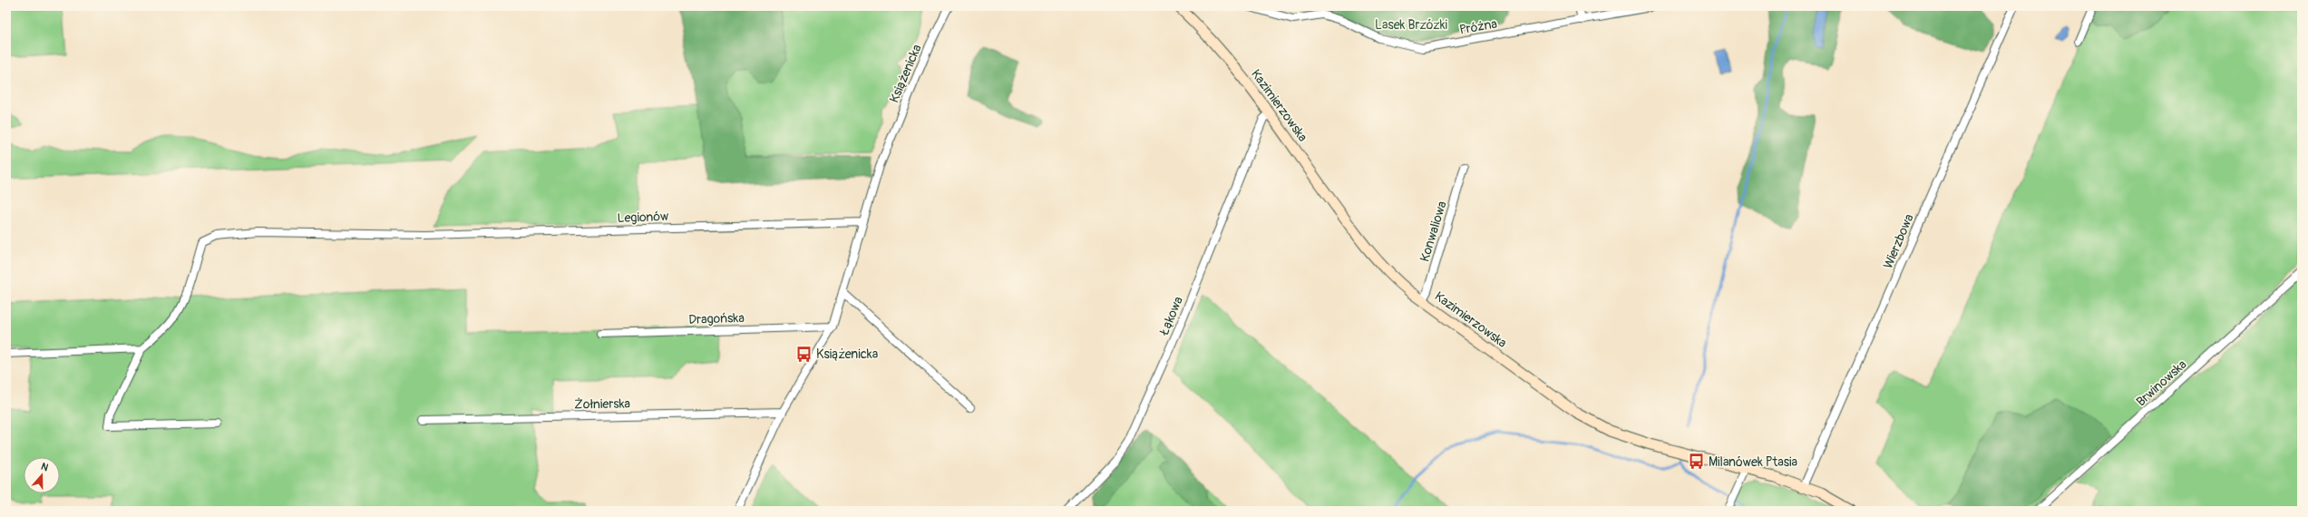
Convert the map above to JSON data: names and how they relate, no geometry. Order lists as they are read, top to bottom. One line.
{"streets":{"street":["Próżna","Książenicka","Kazimierzowska","Legionów","Konwaliowa","Wierzbowa","Łąkowa","Dragońska","Brwinowska","Żołnierska"]},"crossings":[["Książenicka","Legionów"],["Książenicka","Dragońska"],["Książenicka","Żołnierska"],["Kazimierzowska","Konwaliowa"],["Kazimierzowska","Wierzbowa"],["Kazimierzowska","Łąkowa"]],"parks":["Lasek Brzózki"],"places":{"bus stop":["Książenicka","Milanówek Ptasia"]},"north":"top"}
